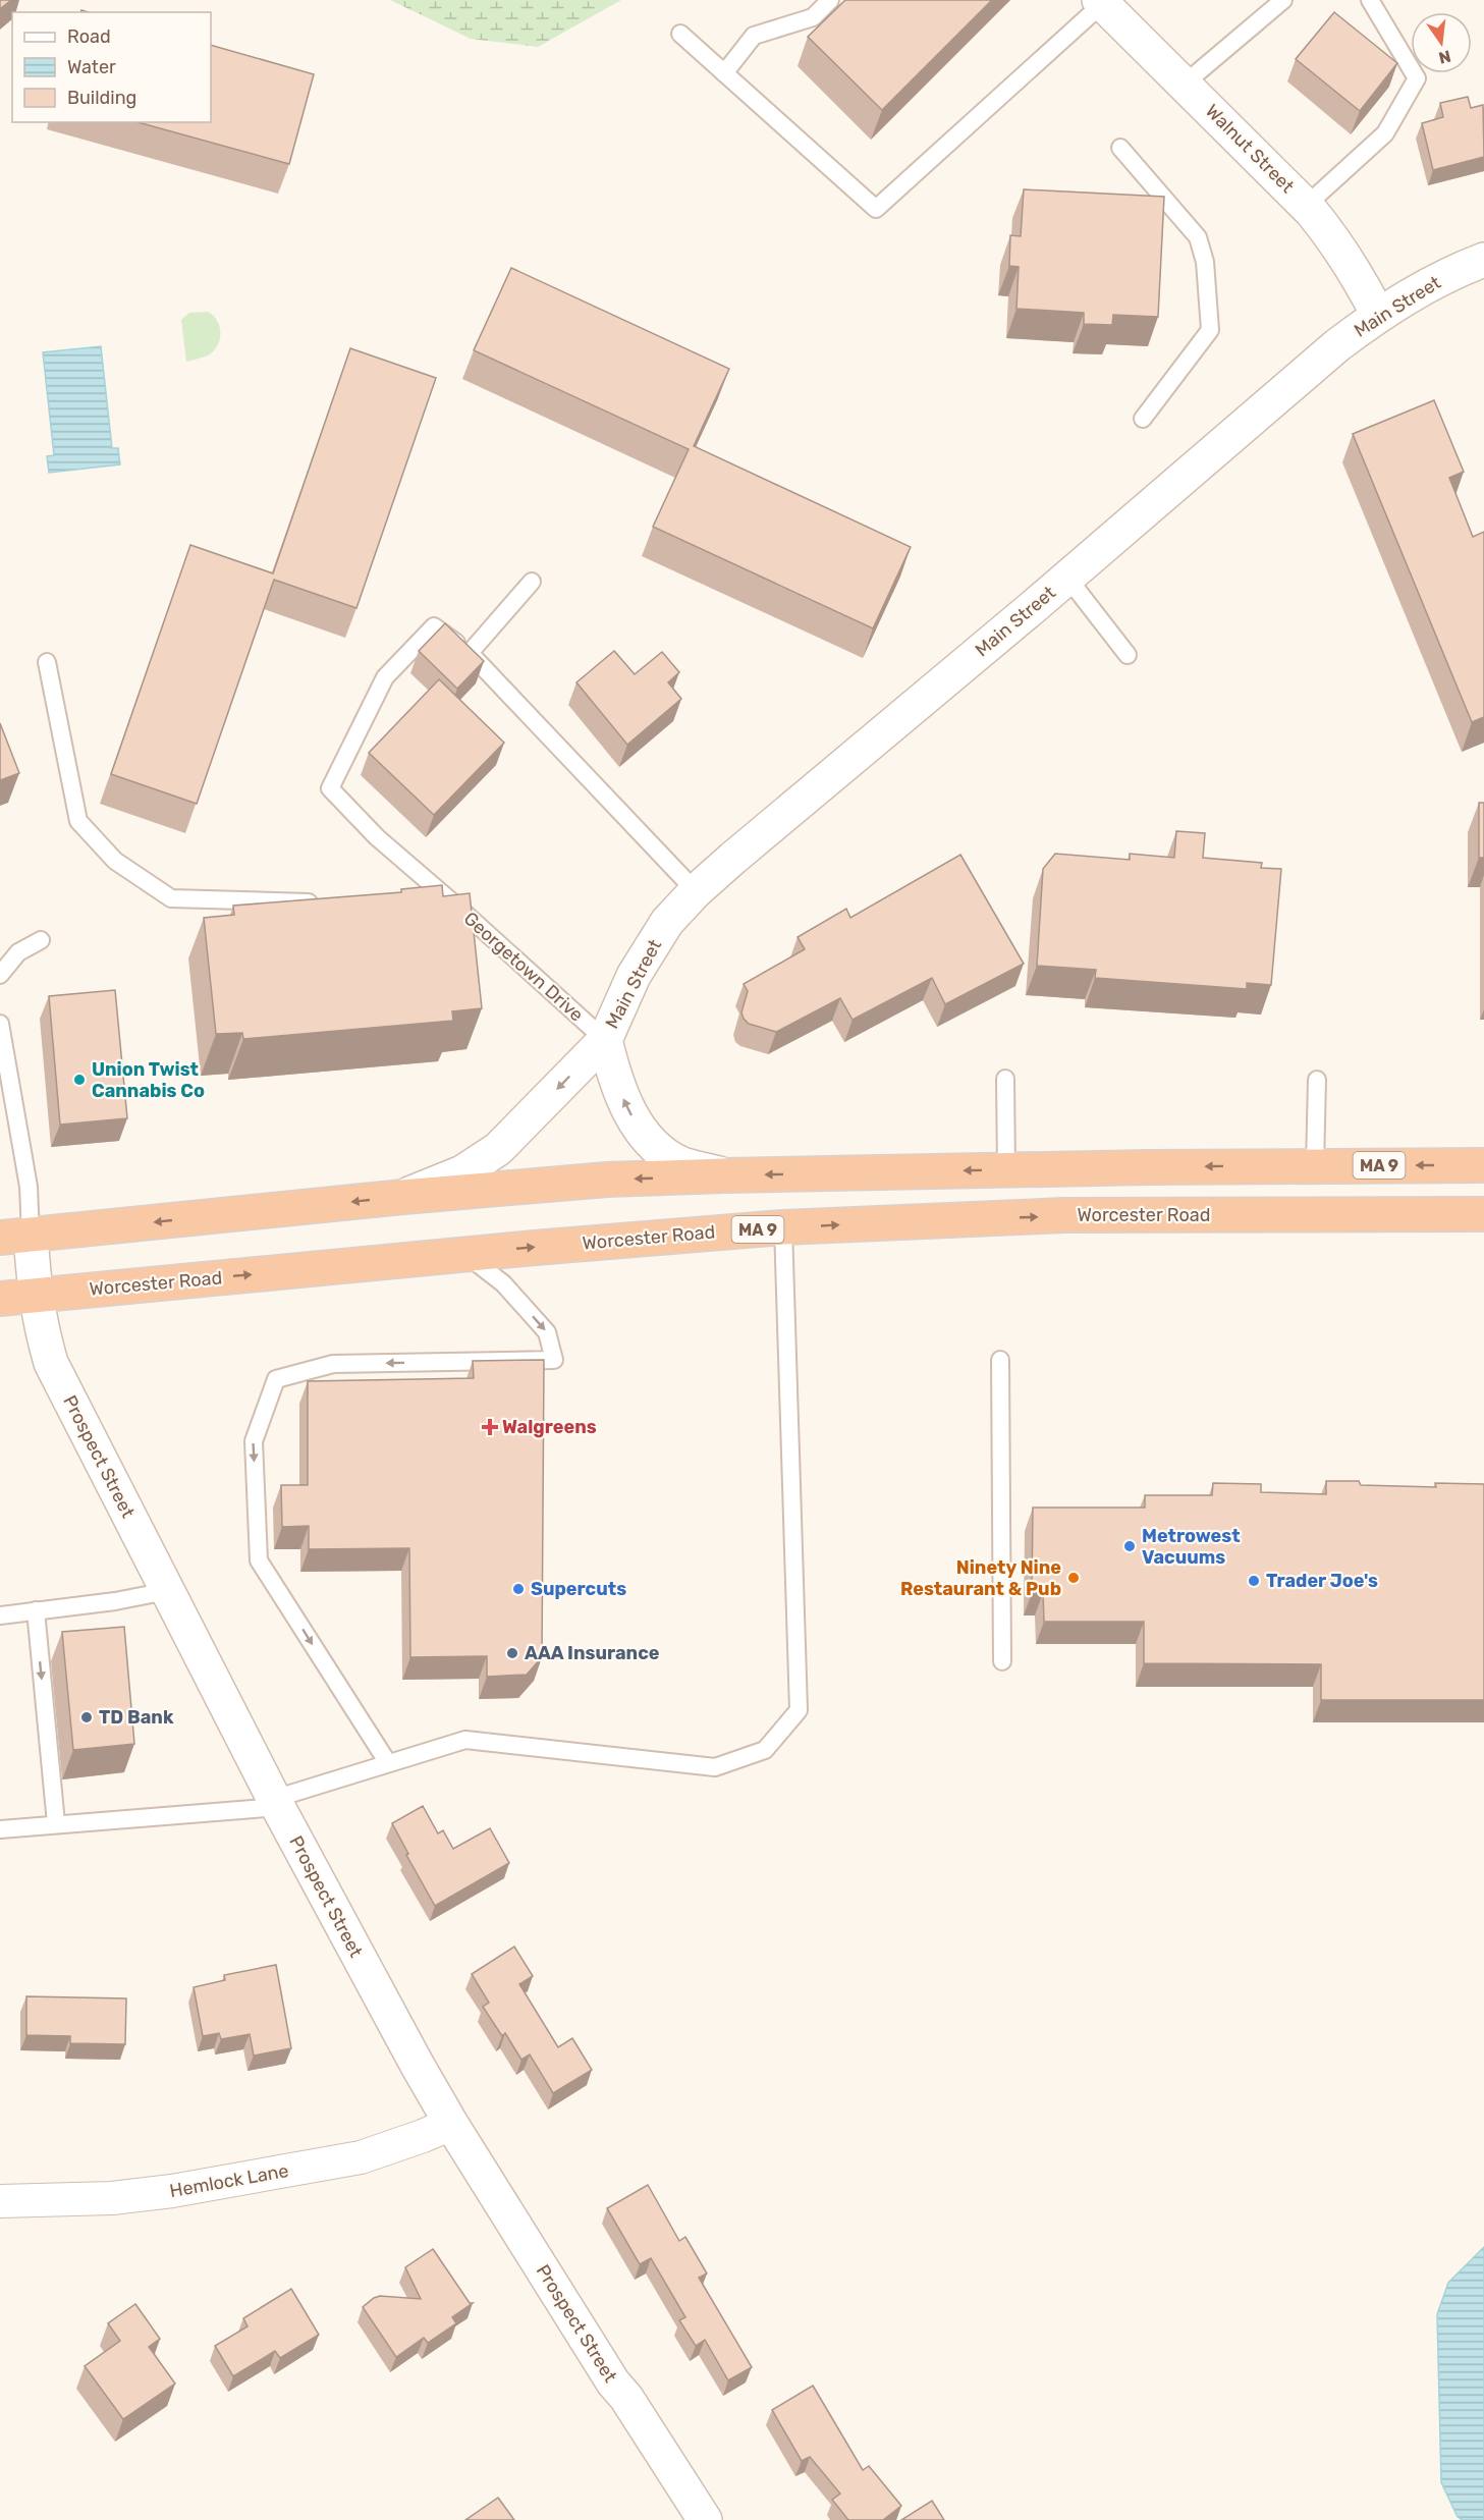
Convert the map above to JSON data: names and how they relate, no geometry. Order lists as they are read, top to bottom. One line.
{"streets":{"highway":["MA 9","Worcester Road"],"street":["Walnut Street","Main Street","Prospect Street","Hemlock Lane"],"lane":["Georgetown Drive"]},"crossings":[["Walnut Street","Main Street"],["Main Street","Georgetown Drive"],["Main Street","MA 9"],["MA 9","Prospect Street"],["Worcester Road","Prospect Street"],["Prospect Street","Hemlock Lane"]],"places":{"other":["Union Twist Cannabis Co","Metrowest Vacuums","Ninety Nine Restaurant & Pub","Trader Joe's","Supercuts","AAA Insurance","TD Bank"],"health":["Walgreens"]},"legend":["Road","Water","Building"],"north":"bottom"}
